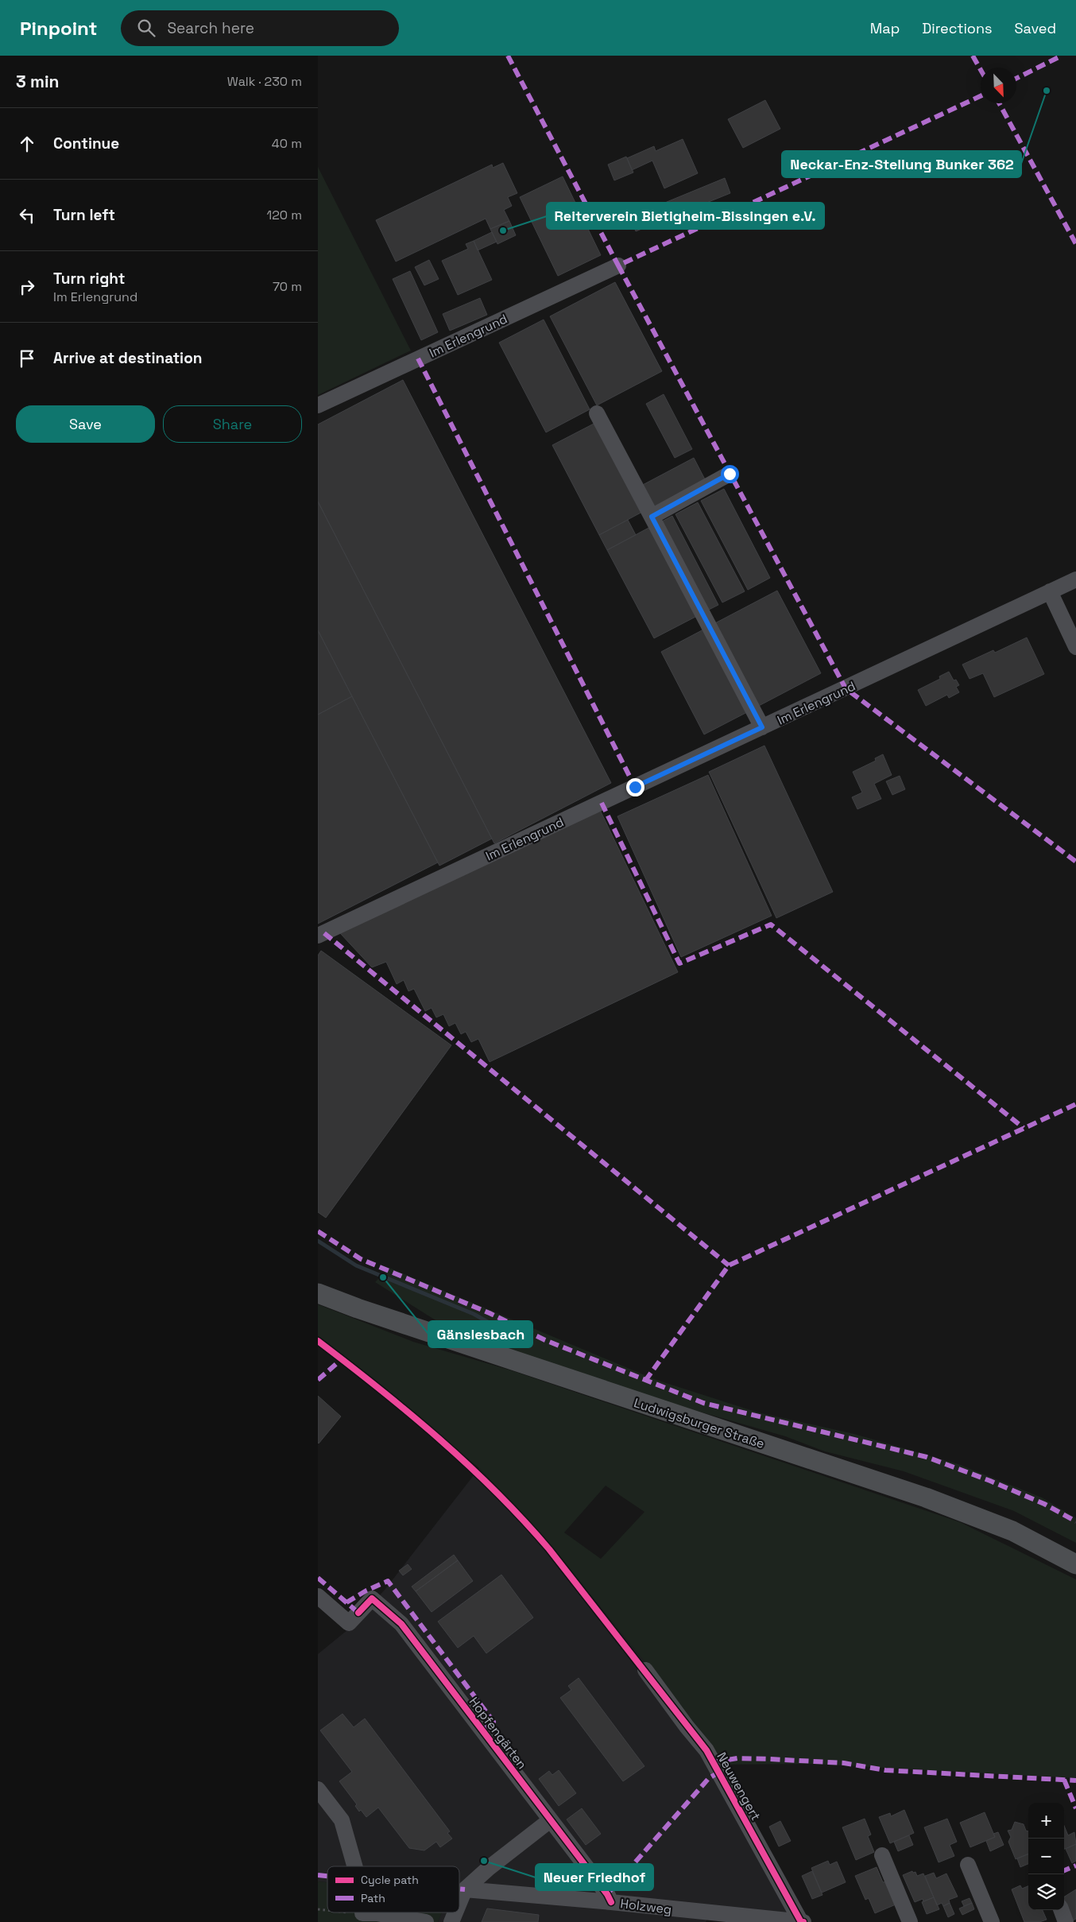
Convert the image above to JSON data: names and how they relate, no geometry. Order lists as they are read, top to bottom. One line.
{"streets":{"main road":["Ludwigsburger Straße"],"street":["Im Erlengrund","Hopfengärten","Neuwengert","Holzweg"]},"crossings":[["Hopfengärten","Holzweg"],["Neuwengert","Holzweg"]],"places":["Neckar-Enz-Stellung Bunker 362","Reiterverein Bietigheim-Bissingen e.V.","Gänslesbach","Neuer Friedhof"],"legend":["Cycle path","Path"],"north":"bottom right","page":{"header":"Pinpoint","search":"Search here","nav":["Map","Directions","Saved"],"heading":["3 min","Walk · 230 m"],"list":[["Continue","40 m"],["Turn left","120 m"],["Turn right","Im Erlengrund","70 m"],"Arrive at destination"],"buttons":["Save","Share"],"map_buttons":["+","−"]}}
